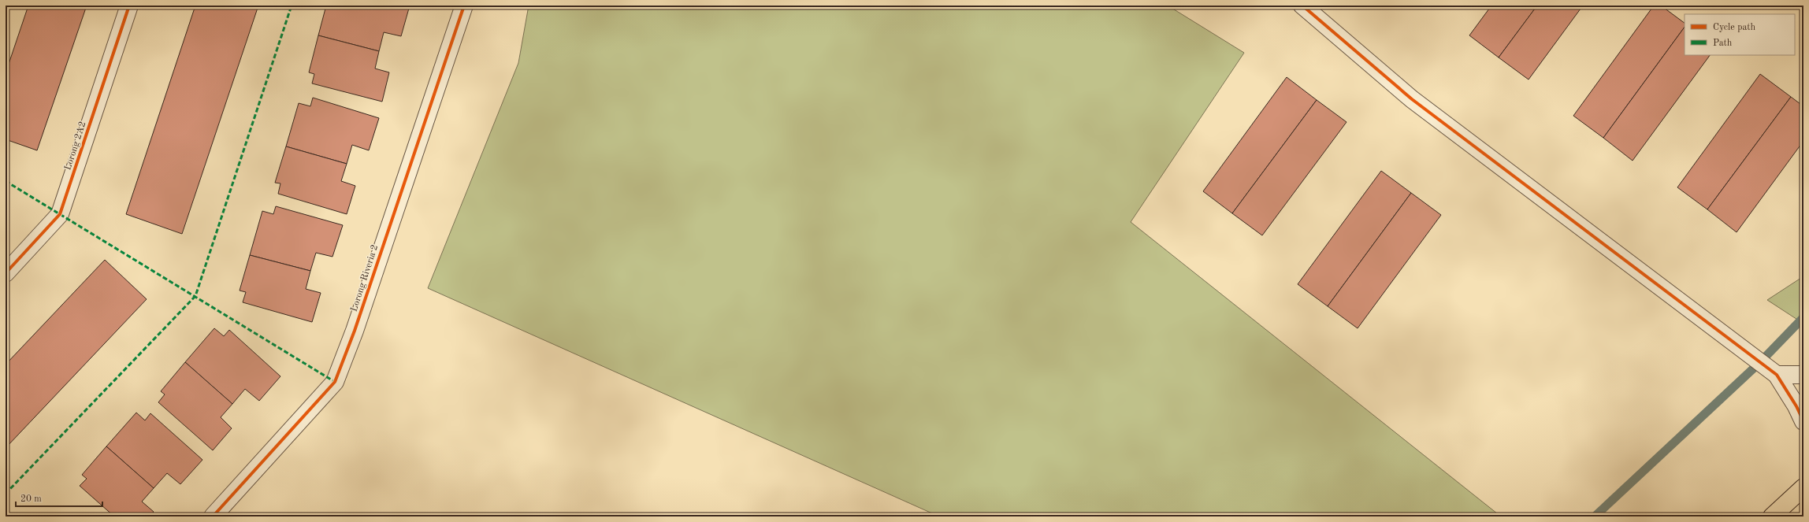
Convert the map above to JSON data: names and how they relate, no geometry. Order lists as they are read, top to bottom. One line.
{"streets":{"street":["Lorong 2A2","Lorong Riveria 2"]},"legend":["Cycle path","Path"],"scale_bar":"20 m"}
